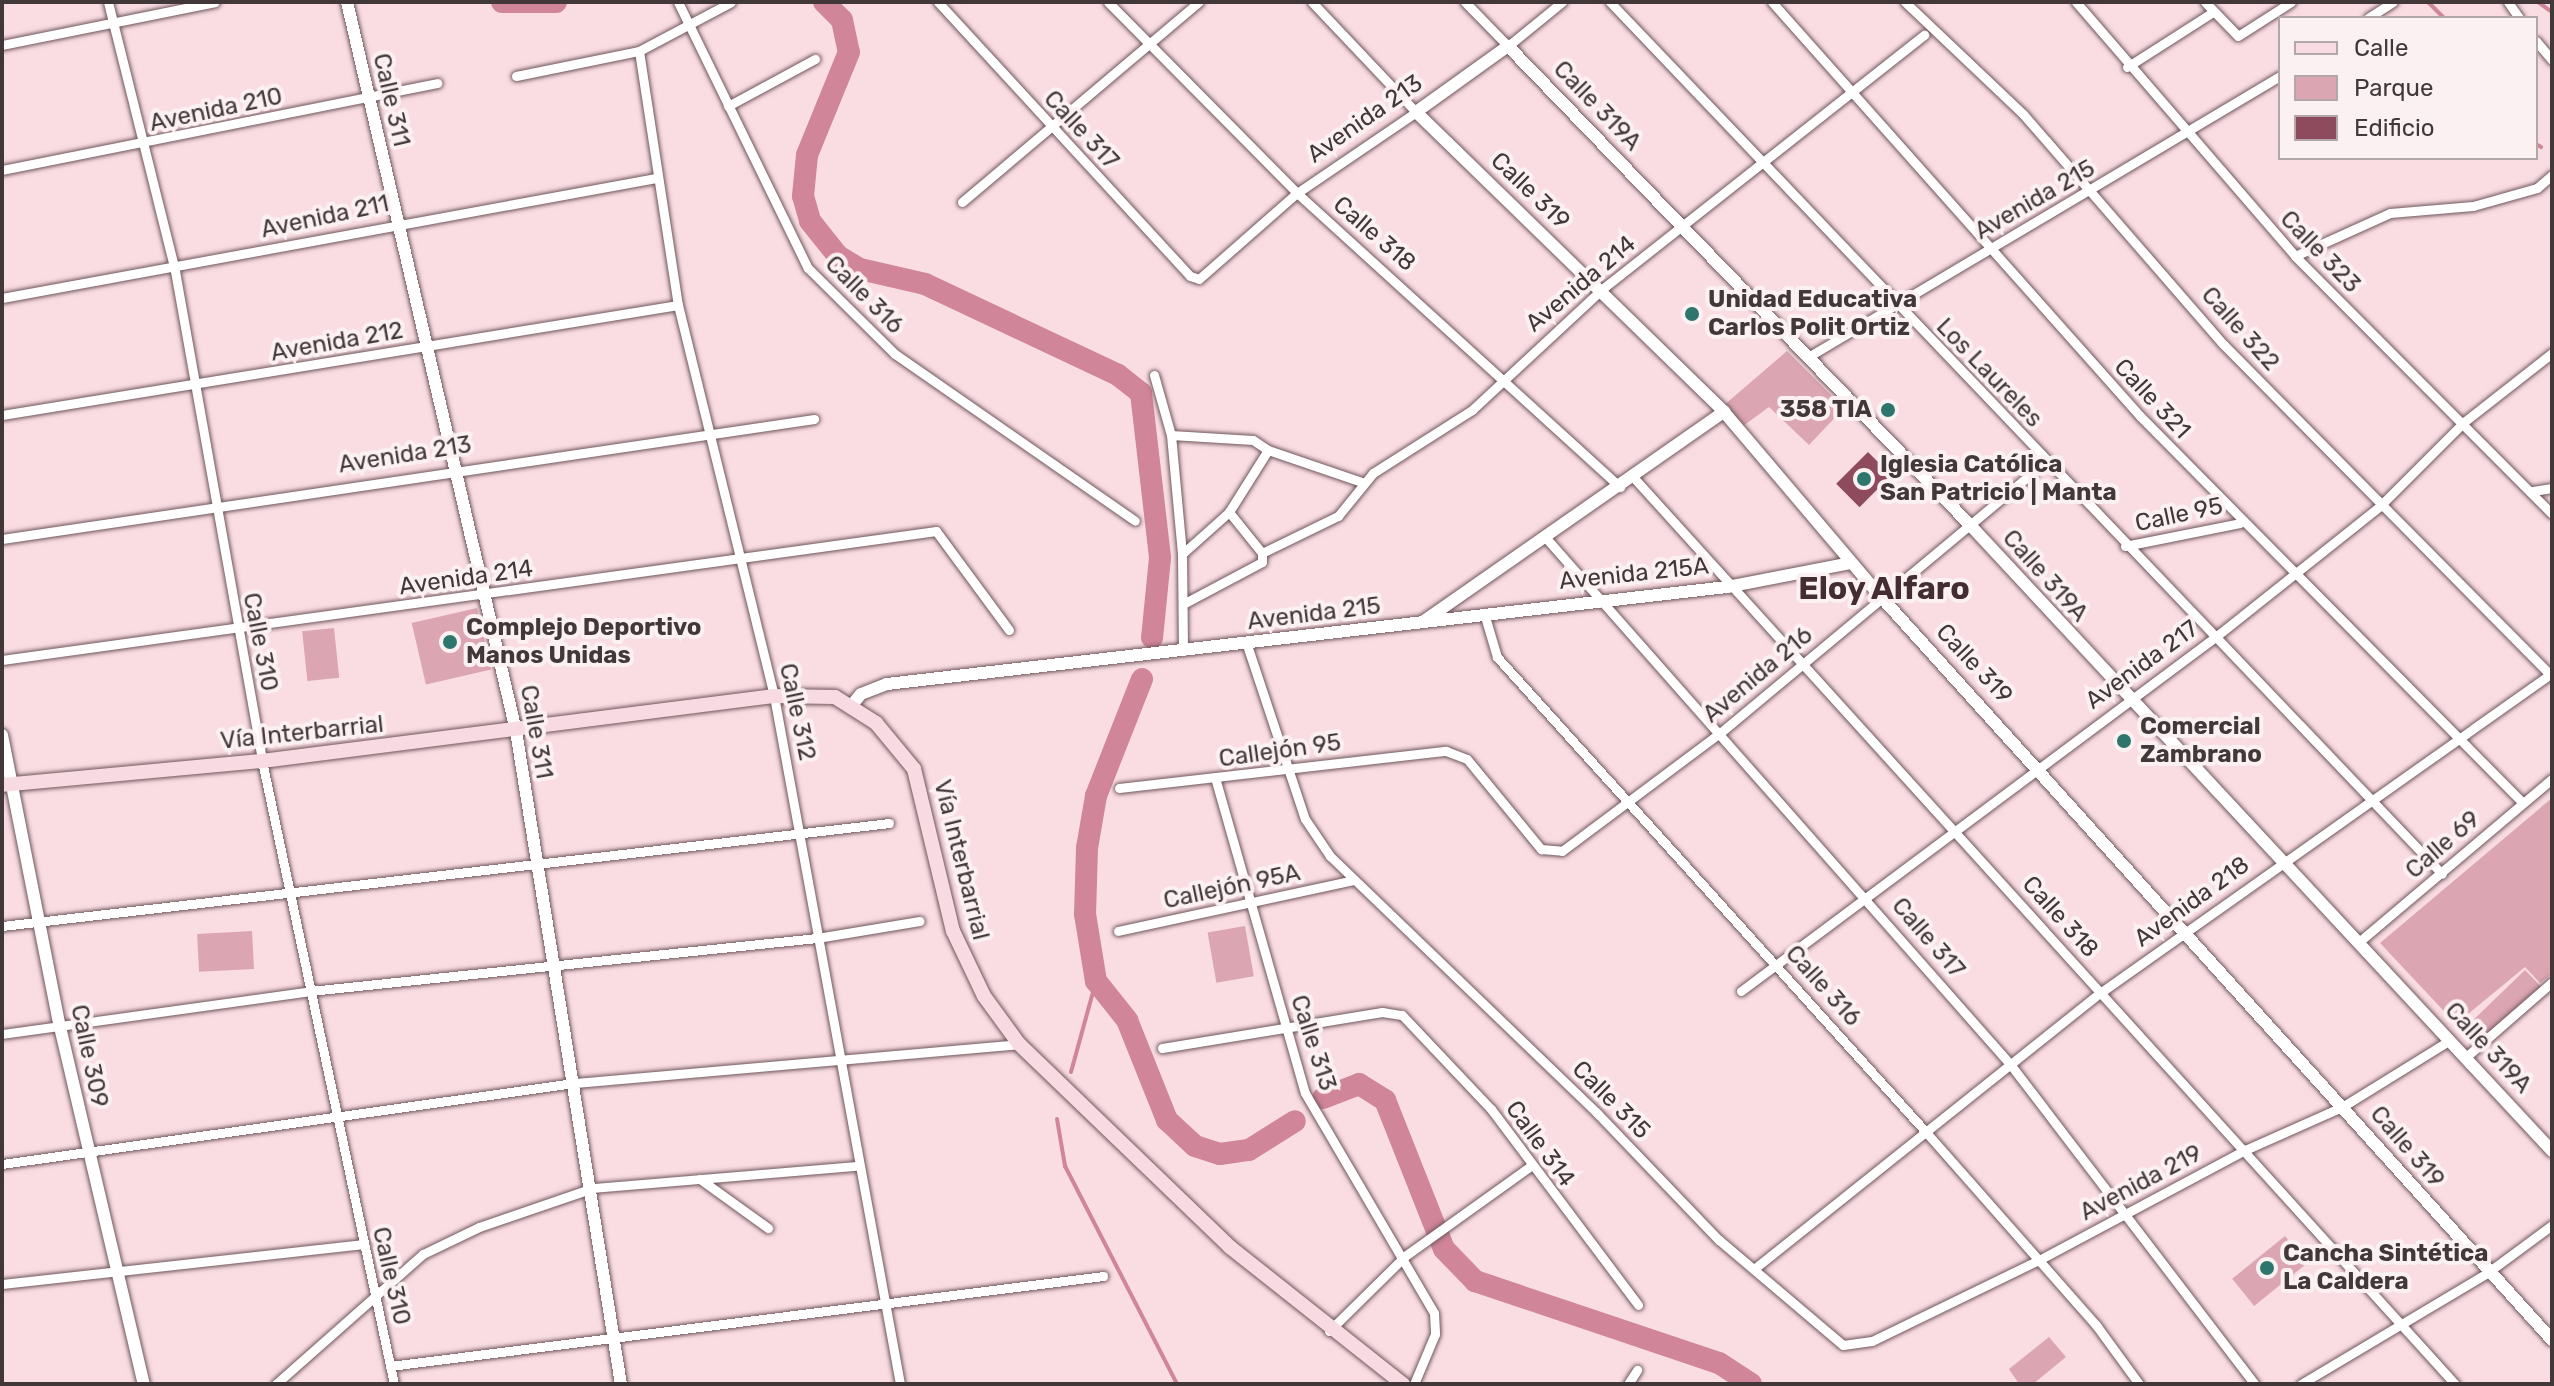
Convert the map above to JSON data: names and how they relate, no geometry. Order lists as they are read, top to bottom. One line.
{"streets":{"main road":["Vía Interbarrial"],"street":["Calle 311","Calle 319A","Avenida 210","Avenida 213","Calle 317","Calle 319","Avenida 215","Avenida 211","Calle 318","Calle 323","Avenida 214","Calle 316","Calle 322","Avenida 212","Los Laureles","Calle 321","Calle 95","Avenida 215A","Calle 310","Avenida 217","Avenida 216","Calle 312","Callejón 95","Calle 69","Callejón 95A","Avenida 218","Calle 313","Calle 309","Calle 315","Calle 314","Avenida 219"]},"crossings":[["Calle 311","Avenida 210"],["Calle 311","Avenida 213"],["Calle 311","Avenida 211"],["Calle 311","Avenida 214"],["Calle 311","Avenida 212"],["Calle 311","Vía Interbarrial"],["Calle 319A","Avenida 213"],["Calle 319A","Avenida 215"],["Calle 319A","Avenida 214"],["Calle 319A","Avenida 217"],["Calle 319A","Avenida 216"],["Calle 319A","Calle 69"],["Calle 319A","Avenida 218"],["Calle 319A","Avenida 219"],["Avenida 210","Calle 310"],["Avenida 213","Calle 317"],["Avenida 213","Calle 319"],["Avenida 213","Calle 318"],["Avenida 213","Calle 310"],["Avenida 213","Calle 312"],["Calle 317","Avenida 215"],["Calle 317","Avenida 215A"],["Calle 317","Avenida 217"],["Calle 317","Avenida 216"],["Calle 317","Avenida 218"],["Calle 317","Avenida 219"],["Calle 319","Avenida 215"],["Calle 319","Avenida 214"],["Calle 319","Avenida 215A"],["Calle 319","Avenida 217"],["Calle 319","Avenida 216"],["Calle 319","Avenida 218"],["Calle 319","Avenida 219"],["Avenida 215","Calle 318"],["Avenida 215","Calle 323"],["Avenida 215","Calle 322"],["Avenida 215","Los Laureles"],["Avenida 215","Calle 321"],["Avenida 215","Avenida 215A"],["Avenida 215","Vía Interbarrial"],["Avenida 215","Calle 315"],["Avenida 211","Calle 310"],["Avenida 211","Calle 312"],["Calle 318","Avenida 214"],["Calle 318","Avenida 215A"],["Calle 318","Avenida 217"],["Calle 318","Avenida 216"],["Calle 318","Avenida 218"],["Calle 318","Avenida 219"],["Calle 323","Avenida 217"],["Avenida 214","Los Laureles"],["Avenida 214","Calle 321"],["Avenida 214","Calle 310"],["Avenida 214","Calle 312"],["Calle 316","Avenida 215A"],["Calle 316","Avenida 217"],["Calle 316","Avenida 216"],["Calle 316","Avenida 218"],["Calle 316","Avenida 219"],["Calle 322","Avenida 217"],["Calle 322","Avenida 218"],["Avenida 212","Calle 310"],["Avenida 212","Calle 312"],["Los Laureles","Calle 95"],["Los Laureles","Avenida 217"],["Los Laureles","Avenida 216"],["Los Laureles","Calle 69"],["Los Laureles","Avenida 218"],["Calle 321","Calle 95"],["Calle 321","Avenida 217"],["Calle 321","Calle 69"],["Calle 321","Avenida 218"],["Calle 310","Vía Interbarrial"],["Avenida 216","Callejón 95"],["Calle 312","Vía Interbarrial"],["Vía Interbarrial","Calle 309"],["Callejón 95","Calle 313"],["Callejón 95","Calle 315"],["Callejón 95A","Calle 313"],["Callejón 95A","Calle 315"],["Avenida 218","Calle 315"],["Calle 313","Calle 314"],["Calle 315","Avenida 219"]],"districts":["Eloy Alfaro"],"places":["Unidad Educativa Carlos Polit Ortiz","358 TIA","Iglesia Católica San Patricio | Manta","Complejo Deportivo Manos Unidas","Comercial Zambrano","Cancha Sintética La Caldera"],"legend":["Calle","Parque","Edificio"]}
